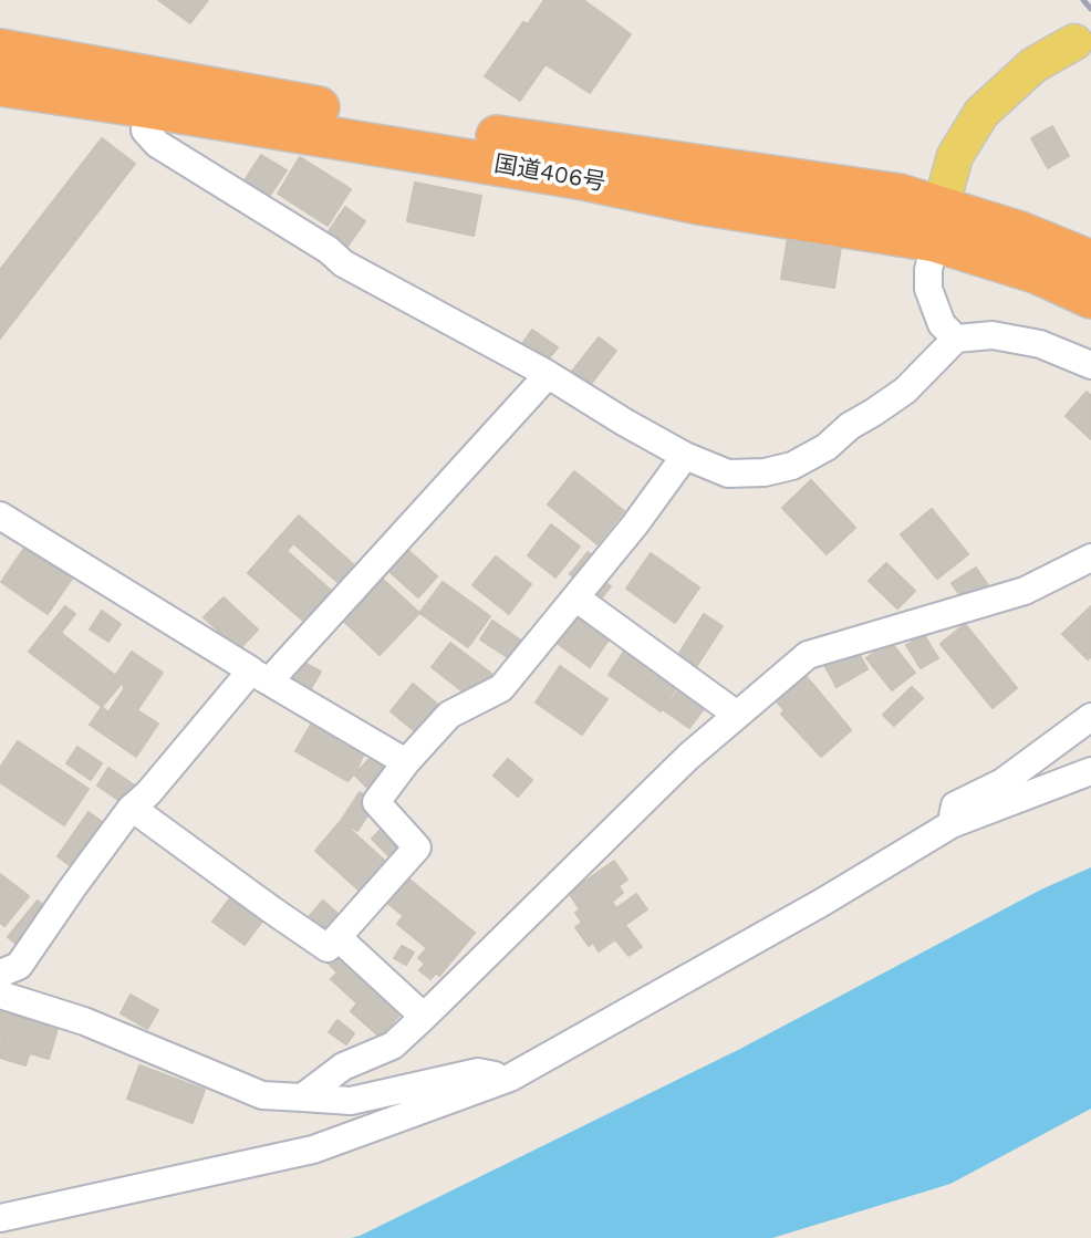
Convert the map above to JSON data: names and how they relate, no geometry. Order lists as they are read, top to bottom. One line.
{"streets":{"highway":["国道406号"]}}
